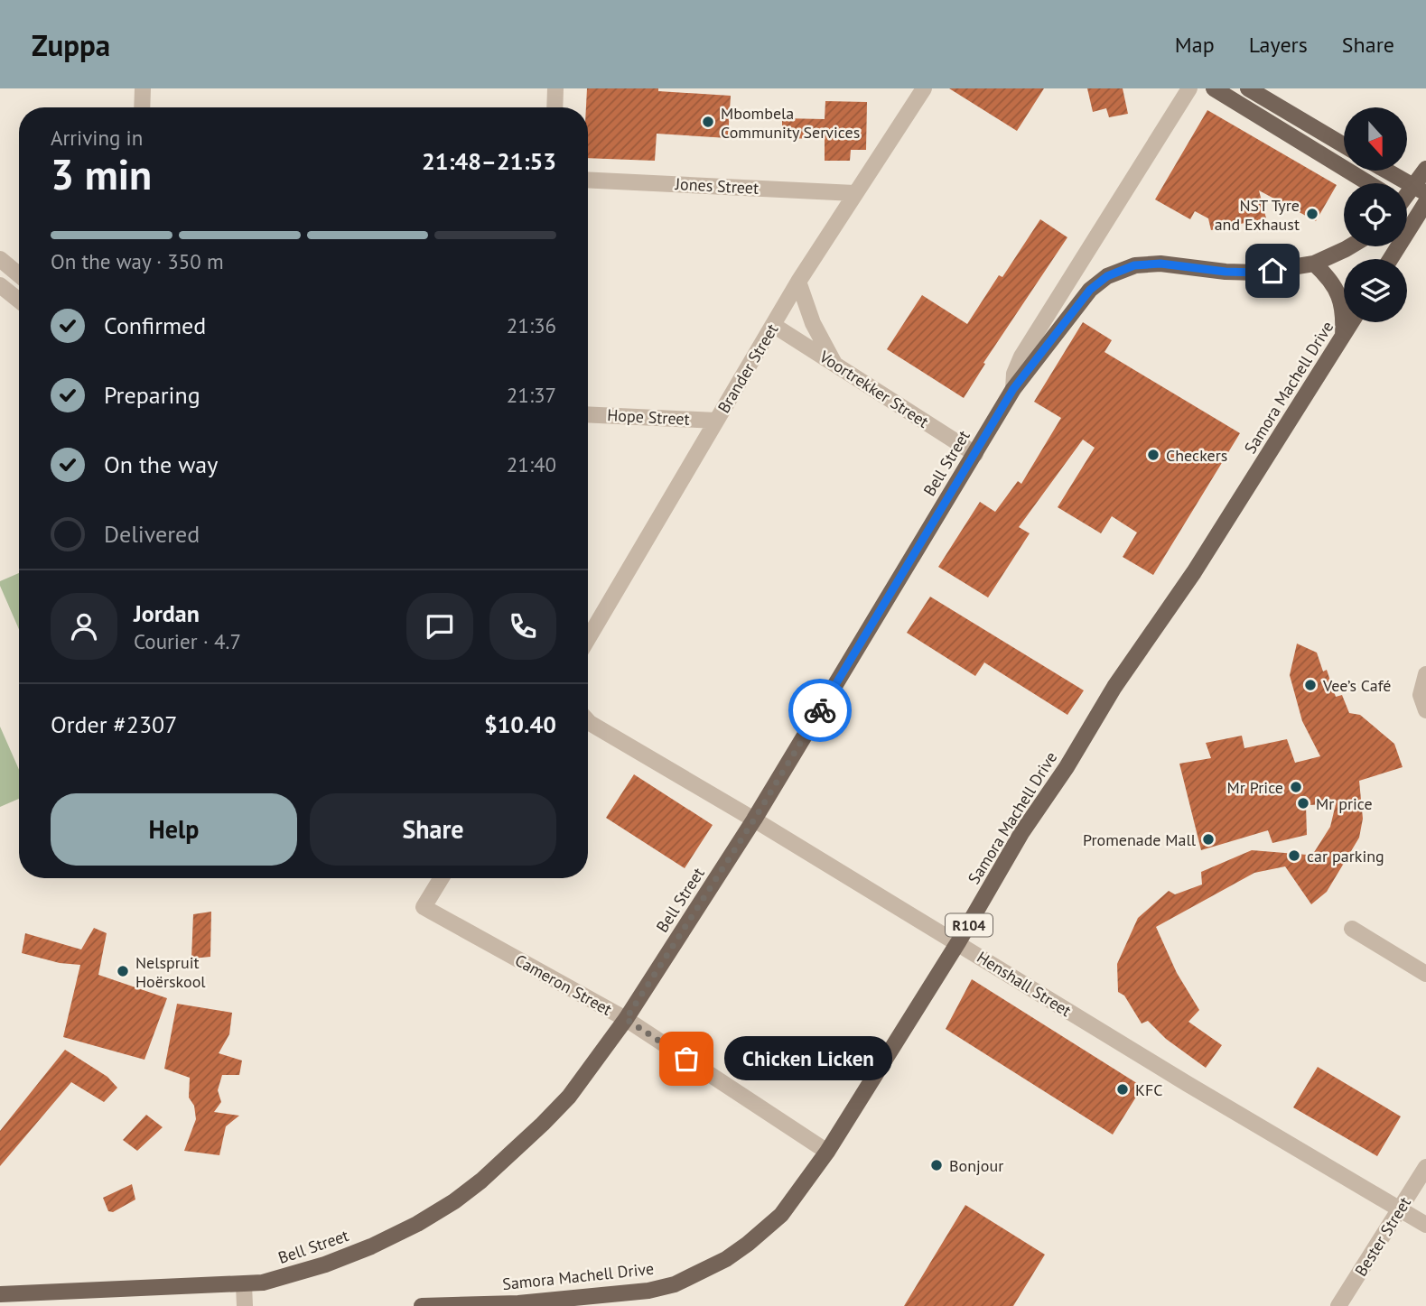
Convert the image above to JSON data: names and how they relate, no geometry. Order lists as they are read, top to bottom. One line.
{"streets":{"main road":["Samora Machell Drive","Bell Street","R104"],"street":["Jones Street","Brander Street","Voortrekker Street","Hope Street","Henshall Street","Cameron Street","Bester Street"]},"crossings":[["Jones Street","Brander Street"],["Brander Street","Voortrekker Street"],["Brander Street","Hope Street"],["Samora Machell Drive","Henshall Street"],["Samora Machell Drive","Cameron Street"],["Voortrekker Street","Bell Street"],["Bell Street","Henshall Street"],["Bell Street","Cameron Street"],["Henshall Street","Bester Street"]],"places":["Mbombela Community Services","NST Tyre and Exhaust","Checkers","Vee’s Café","Mr Price","Mr price","Promenade Mall","car parking","Nelspruit Hoërskool","Chicken Licken","KFC","Bonjour"],"north":"bottom","page":{"header":"Zuppa","nav":["Map","Layers","Share"],"heading":["3 min","Arriving in","21:48–21:53"],"panel":["Jordan","Courier · 4.7","Order #2307","$10.40"],"bar":"On the way · 350 m","list":[["Confirmed","21:36"],["Preparing","21:37"],["On the way","21:40"],"Delivered"],"buttons":["Help","Share"],"bubble":"Chicken Licken"}}
